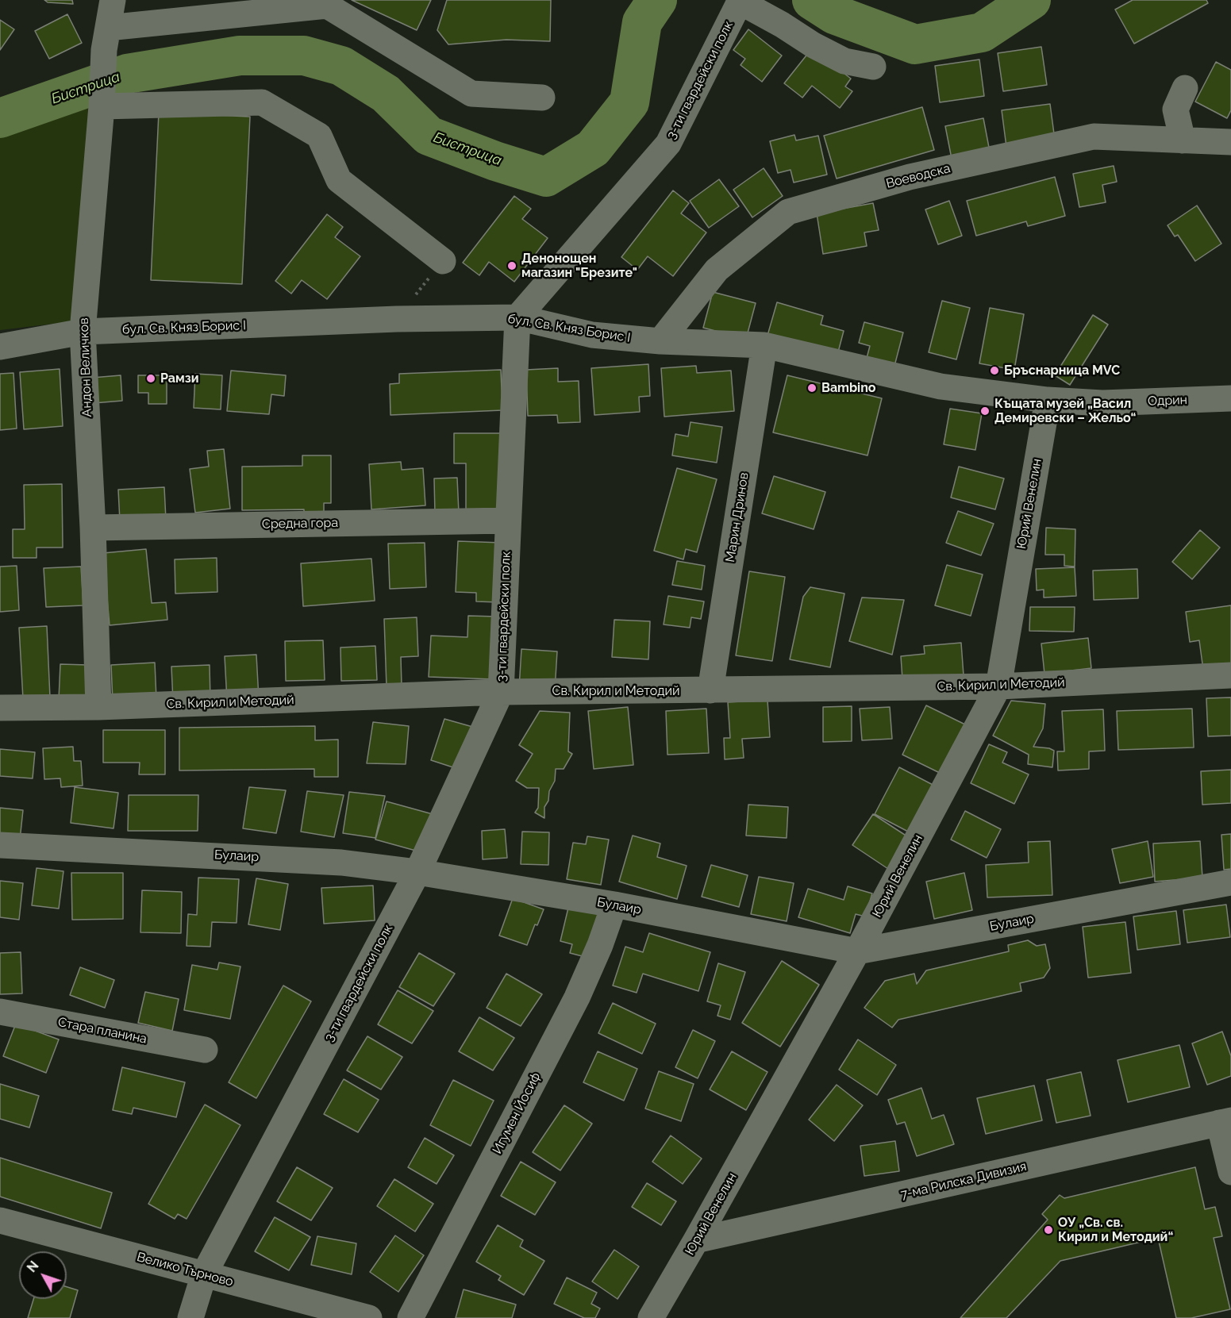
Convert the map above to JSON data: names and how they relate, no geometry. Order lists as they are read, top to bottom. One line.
{"streets":{"street":["3-ти гвардейски полк","Воеводска","бул. Св. Княз Борис I","Андон Величков","Одрин","Юрий Венелин","Марин Дринов","Средна гора","Св. Кирил и Методий","Булаир","Стара планина","Игумен Йосиф","7-ма Рилска Дивизия","Велико Търново"]},"crossings":[["3-ти гвардейски полк","бул. Св. Княз Борис I"],["3-ти гвардейски полк","Средна гора"],["3-ти гвардейски полк","Св. Кирил и Методий"],["3-ти гвардейски полк","Булаир"],["3-ти гвардейски полк","Велико Търново"],["Воеводска","бул. Св. Княз Борис I"],["бул. Св. Княз Борис I","Андон Величков"],["бул. Св. Княз Борис I","Одрин"],["бул. Св. Княз Борис I","Юрий Венелин"],["бул. Св. Княз Борис I","Марин Дринов"],["Андон Величков","Средна гора"],["Андон Величков","Св. Кирил и Методий"],["Одрин","Юрий Венелин"],["Юрий Венелин","Св. Кирил и Методий"],["Юрий Венелин","Булаир"],["Юрий Венелин","7-ма Рилска Дивизия"],["Марин Дринов","Св. Кирил и Методий"],["Булаир","Игумен Йосиф"]],"water":["Бистрица"],"places":["Денонощен магазин \"Брезите\"","Бръснарница MVC","Рамзи","Bambino","Къщата музей „Васил Демиревски – Жельо“","ОУ „Св. св. Кирил и Методий“"],"north":"top left"}
